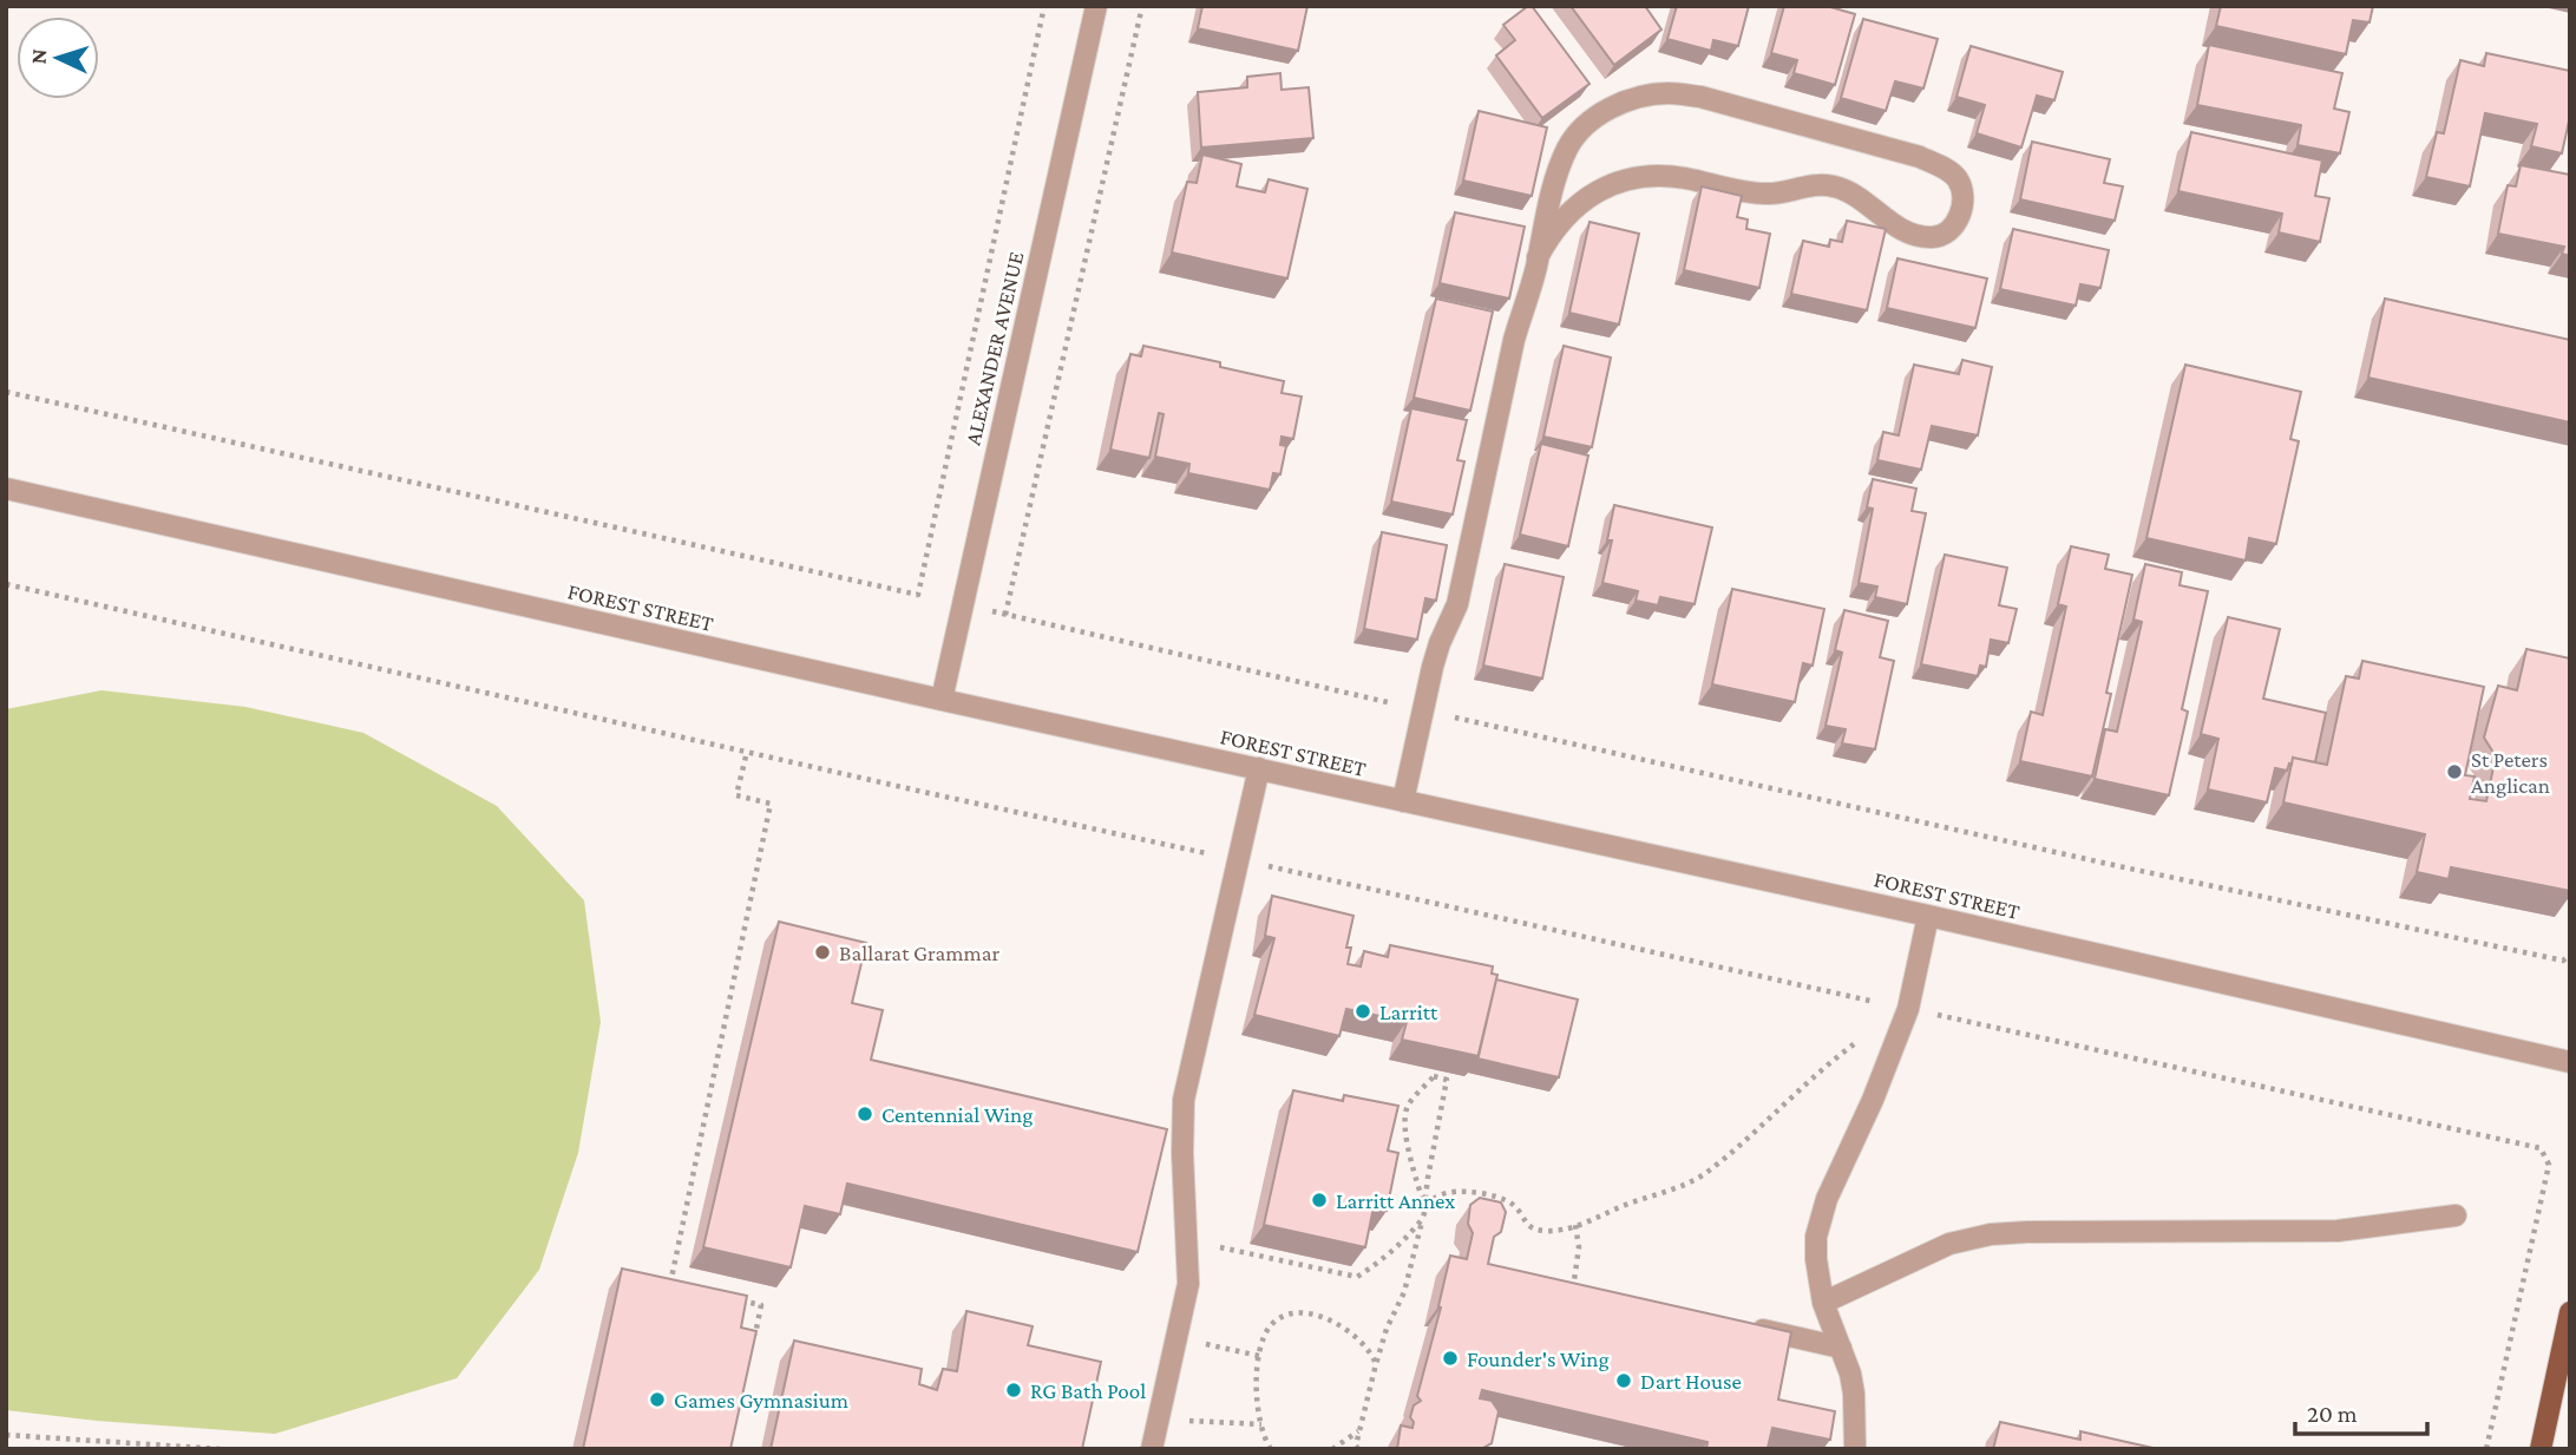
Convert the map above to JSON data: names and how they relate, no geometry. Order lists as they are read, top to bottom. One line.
{"streets":{"street":["ALEXANDER AVENUE","FOREST STREET"]},"crossings":[["ALEXANDER AVENUE","FOREST STREET"]],"places":["St Peters Anglican","Ballarat Grammar","Larritt","Centennial Wing","Larritt Annex","Founder's Wing","Dart House","RG Bath Pool","Games Gymnasium"],"scale_bar":"20 m","north":"left"}
